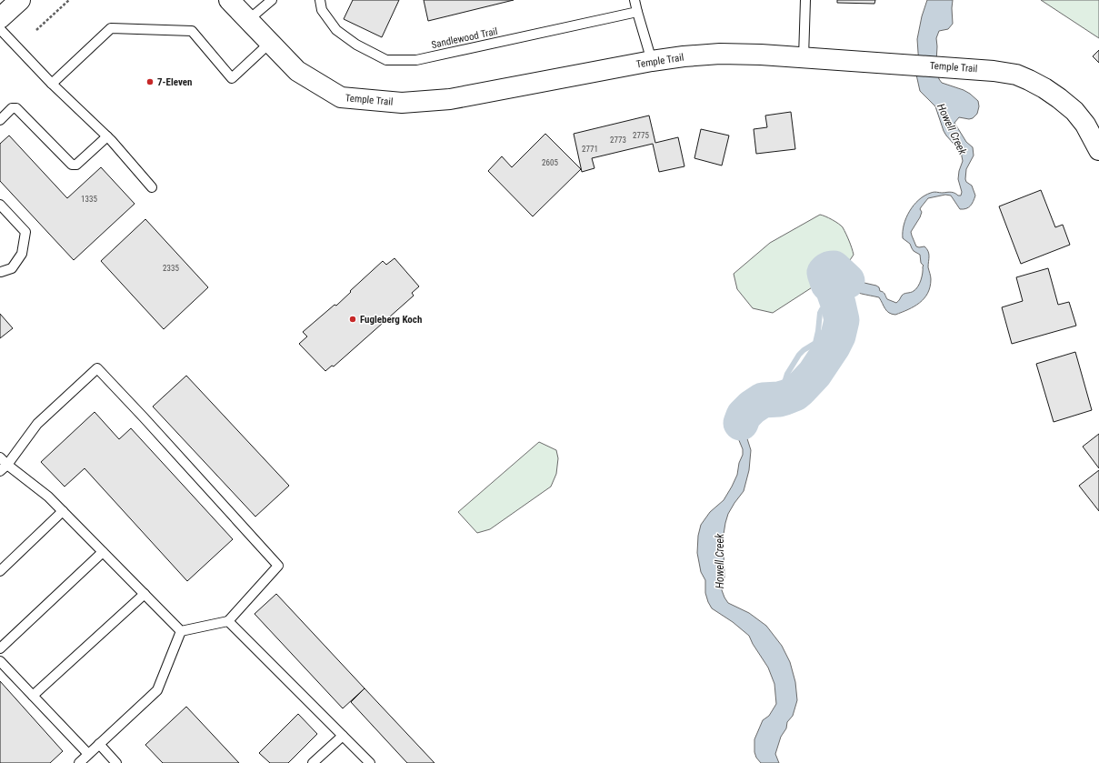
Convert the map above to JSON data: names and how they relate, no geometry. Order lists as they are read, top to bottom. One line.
{"streets":{"street":["Temple Trail"],"lane":["Sandlewood Trail"]},"water":["Howell Creek"],"places":["7-Eleven","Fugleberg Koch"],"house_numbers":["2775","2773","2771","2605","1335","2335"]}
